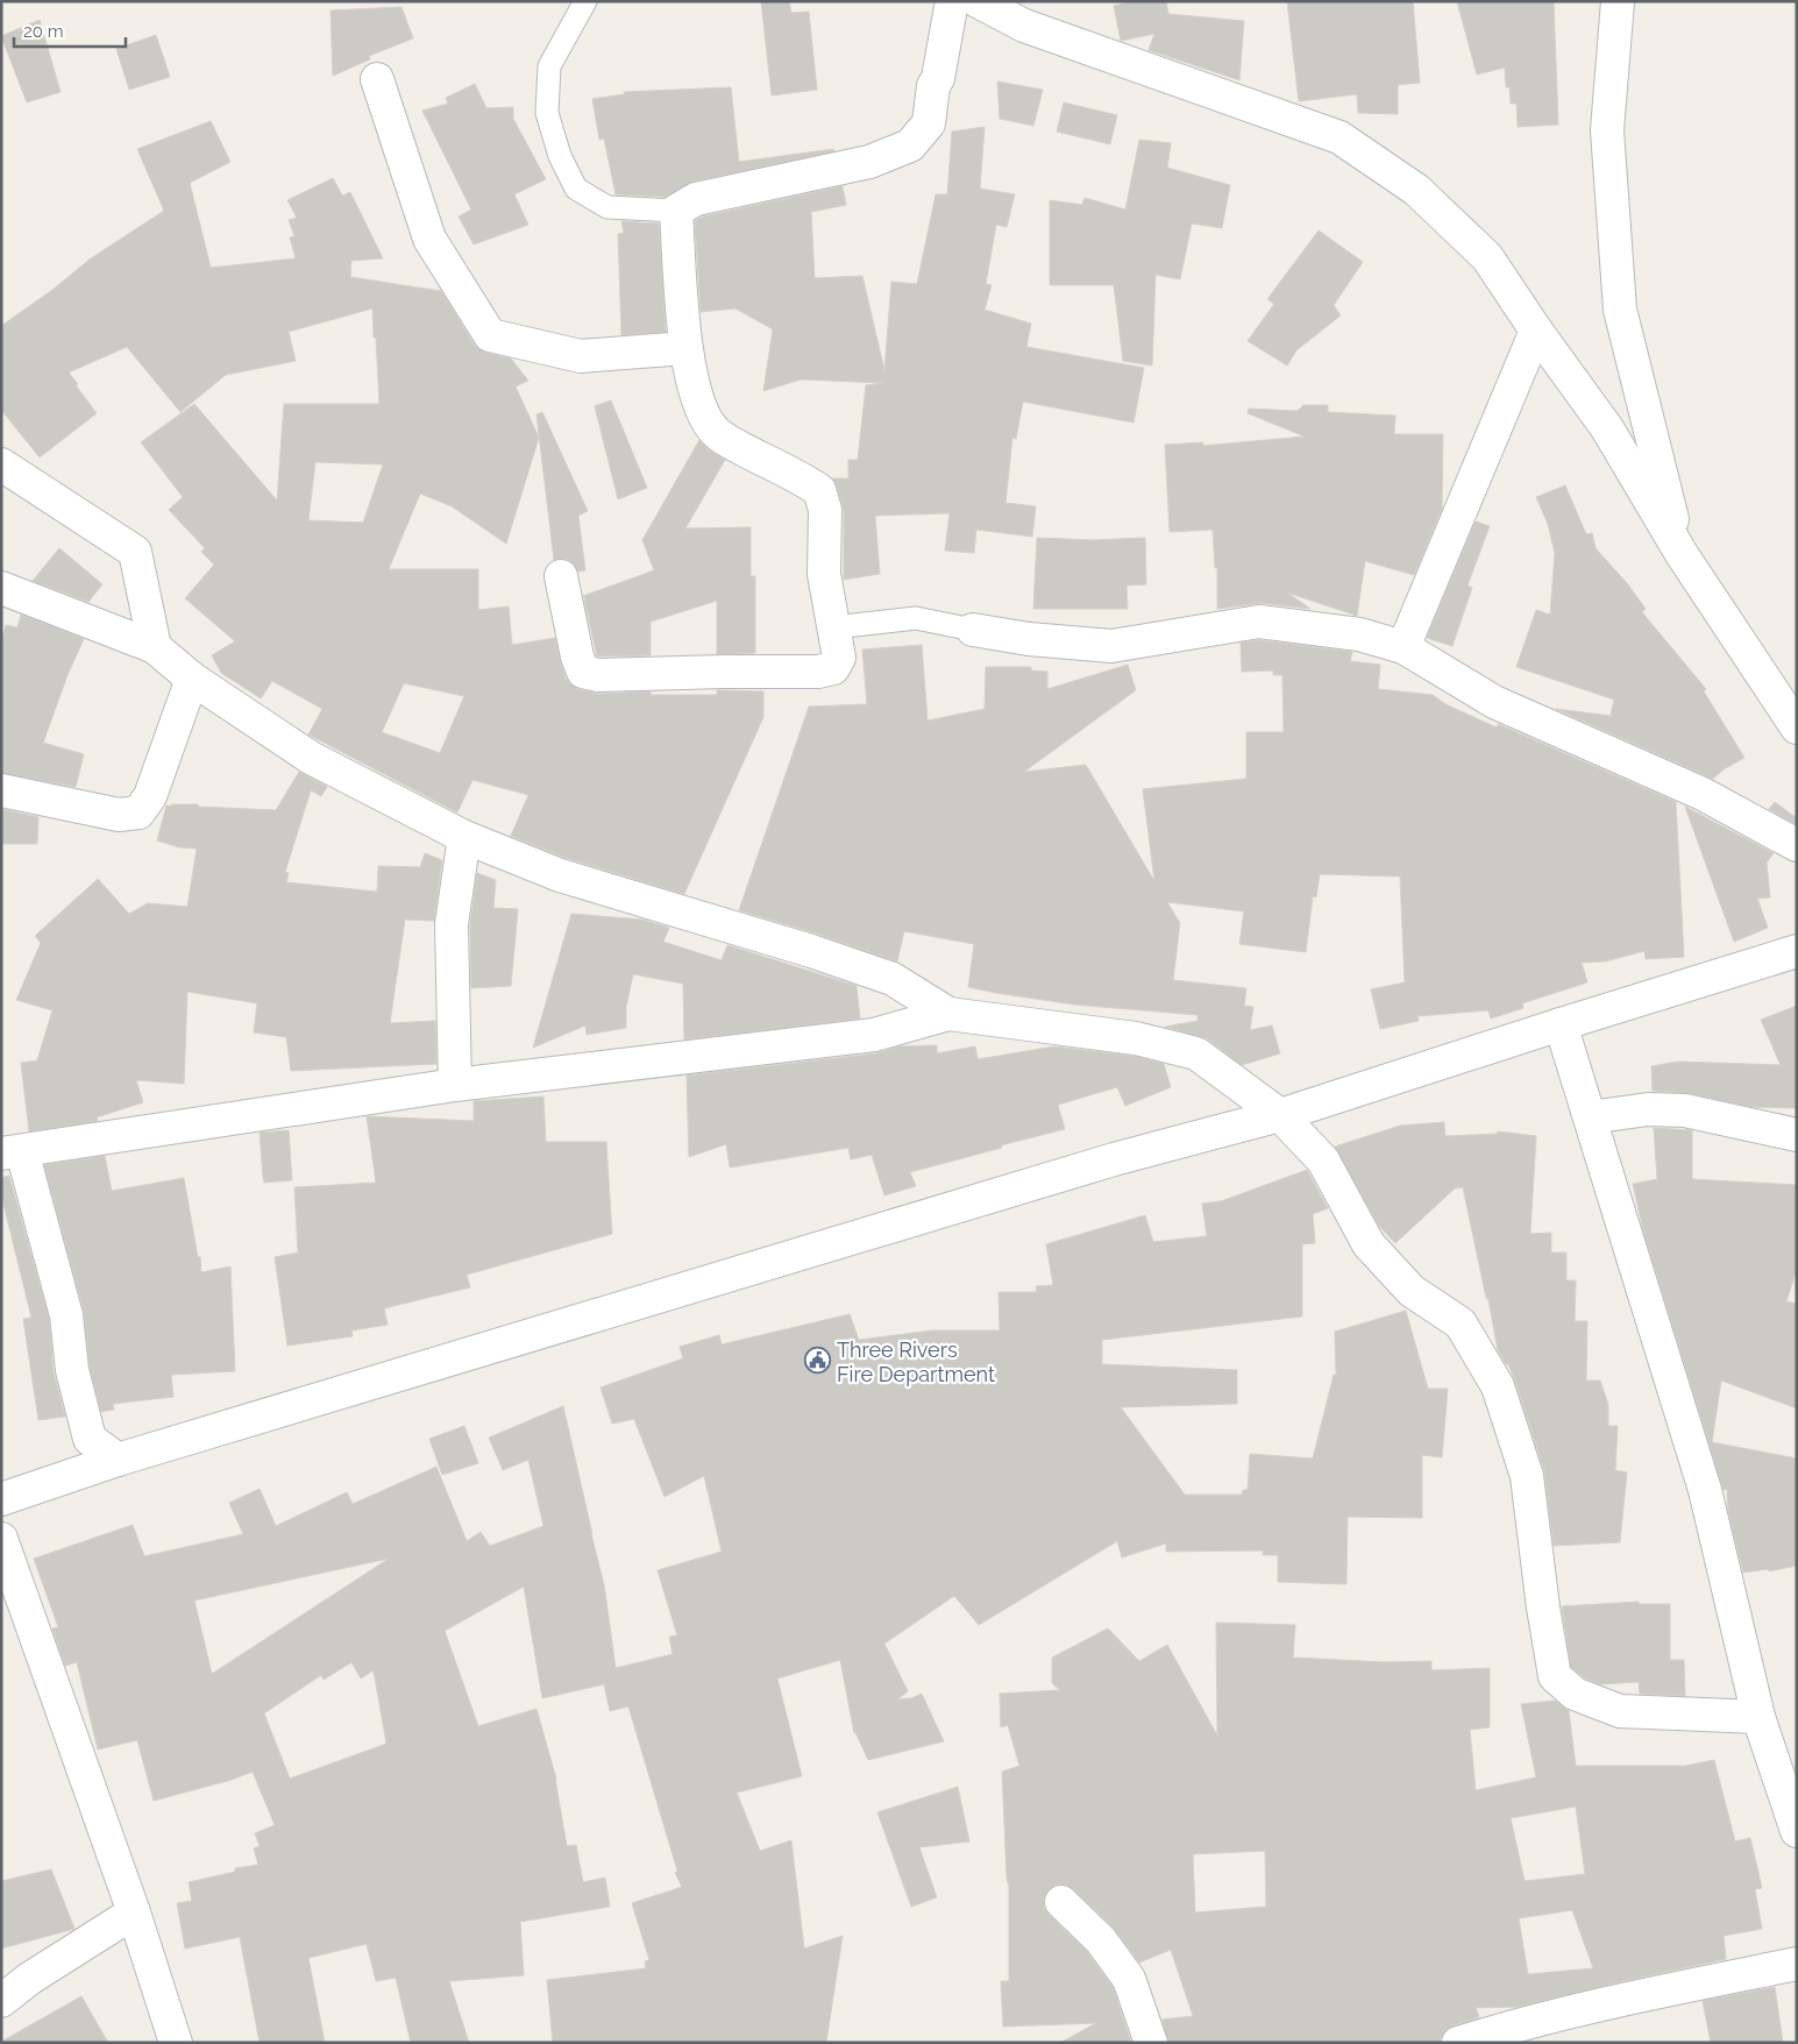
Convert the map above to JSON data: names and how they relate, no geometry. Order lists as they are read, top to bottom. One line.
{"places":{"public building":["Three Rivers Fire Department"]},"scale_bar":"20 m"}
